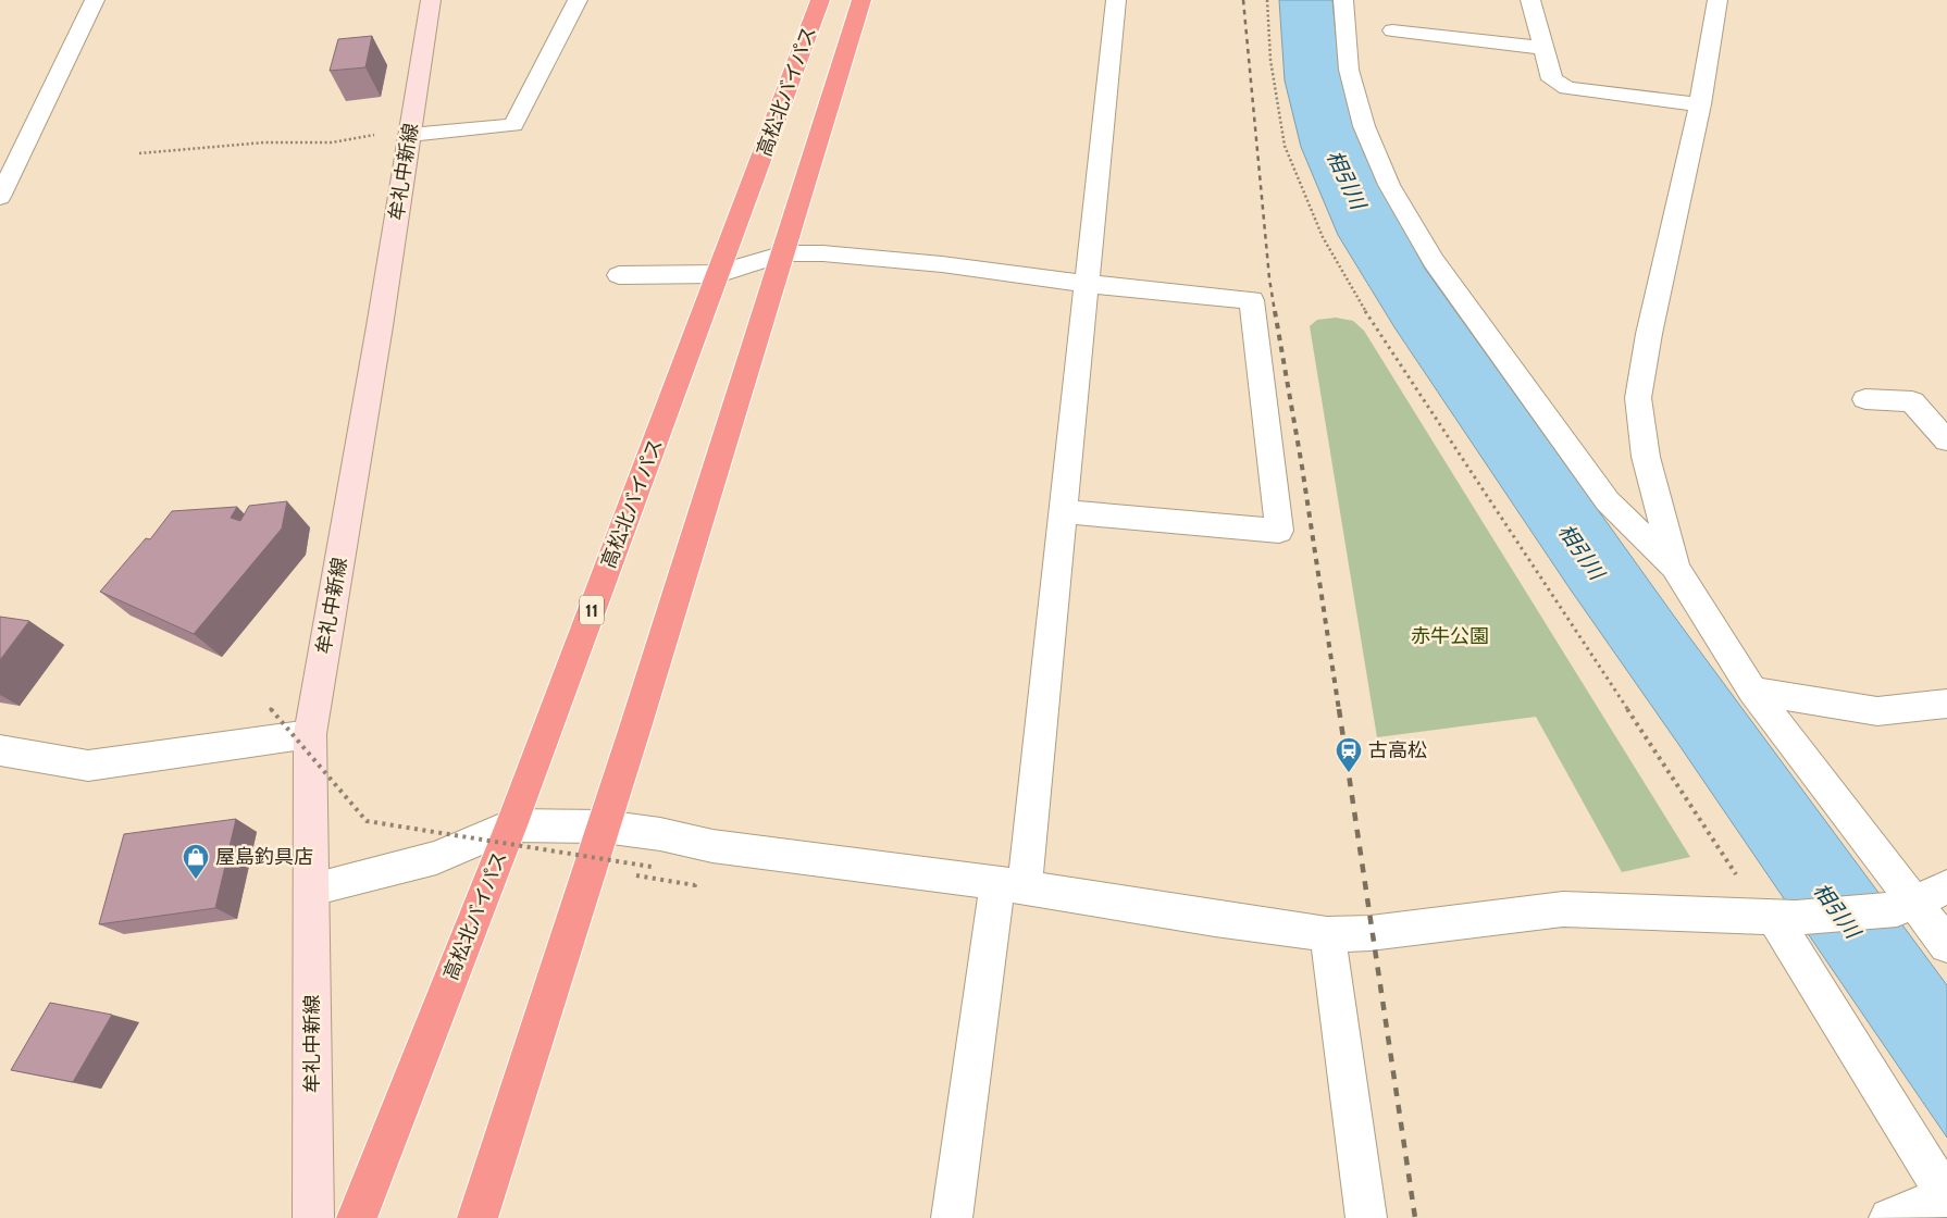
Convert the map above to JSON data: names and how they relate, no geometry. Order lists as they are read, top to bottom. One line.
{"streets":{"highway":["高松北バイパス","11"],"main road":["牟礼中新線"]},"water":["相引川"],"parks":["赤牛公園"],"places":{"station":["古高松"],"shop":["屋島釣具店"]}}
